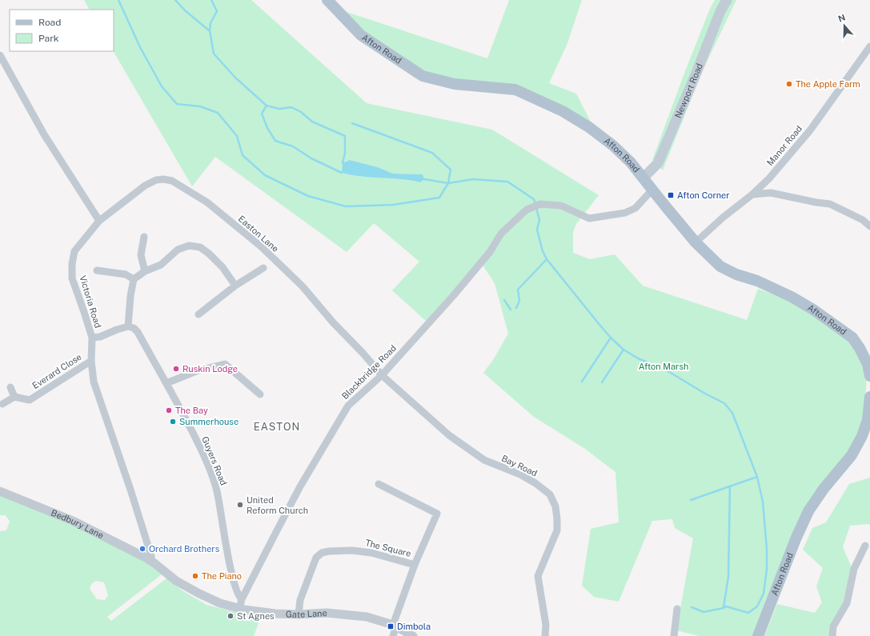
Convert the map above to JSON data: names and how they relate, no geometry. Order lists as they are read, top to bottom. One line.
{"streets":{"main road":["Afton Road","Newport Road"],"street":["Manor Road","Easton Lane","Victoria Road","Everard Close","Blackbridge Road","Guyers Road","Bay Road","Bedbury Lane","The Square","Gate Lane"]},"crossings":[["Afton Road","Newport Road"],["Afton Road","Manor Road"],["Afton Road","Blackbridge Road"],["Easton Lane","Victoria Road"],["Easton Lane","Blackbridge Road"],["Easton Lane","Bay Road"],["Victoria Road","Everard Close"],["Victoria Road","Bedbury Lane"],["Victoria Road","Gate Lane"],["Blackbridge Road","Guyers Road"],["Blackbridge Road","Bay Road"],["Blackbridge Road","Gate Lane"],["Bedbury Lane","Gate Lane"],["The Square","Gate Lane"]],"districts":["EASTON"],"parks":["Afton Marsh"],"places":{"other":["The Apple Farm","Ruskin Lodge","The Bay","Summerhouse","United Reform Church","Orchard Brothers","The Piano","St Agnes"],"transit":["Afton Corner","Dimbola"]},"legend":["Road","Park"],"north":"top"}
